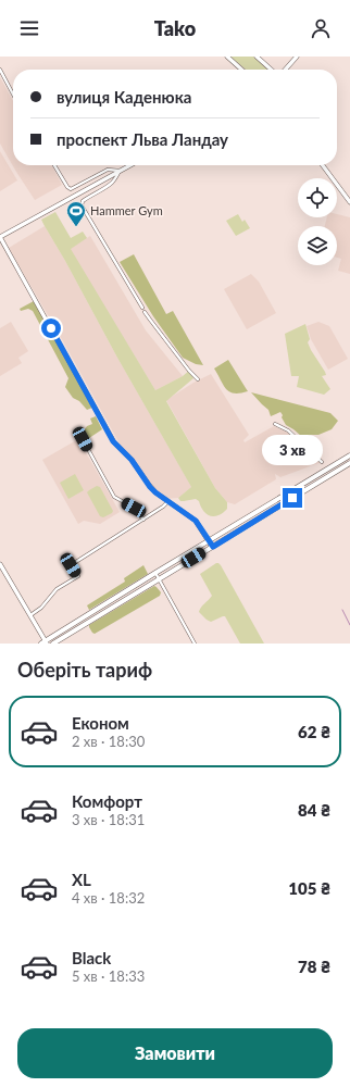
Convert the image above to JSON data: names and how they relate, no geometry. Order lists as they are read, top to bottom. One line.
{"places":{"sports":["Hammer Gym"]},"page":{"header":"Tako","banner":["вулиця Каденюка","проспект Льва Ландау"],"bubble":"3 хв","heading":"Оберіть тариф","list":[{"name":"Економ","note":"2 хв · 18:30","value":"62 ₴"},{"name":"Комфорт","note":"3 хв · 18:31","value":"84 ₴"},{"name":"XL","note":"4 хв · 18:32","value":"105 ₴"},{"name":"Black","note":"5 хв · 18:33","value":"78 ₴"}],"buttons":"Замовити"}}
